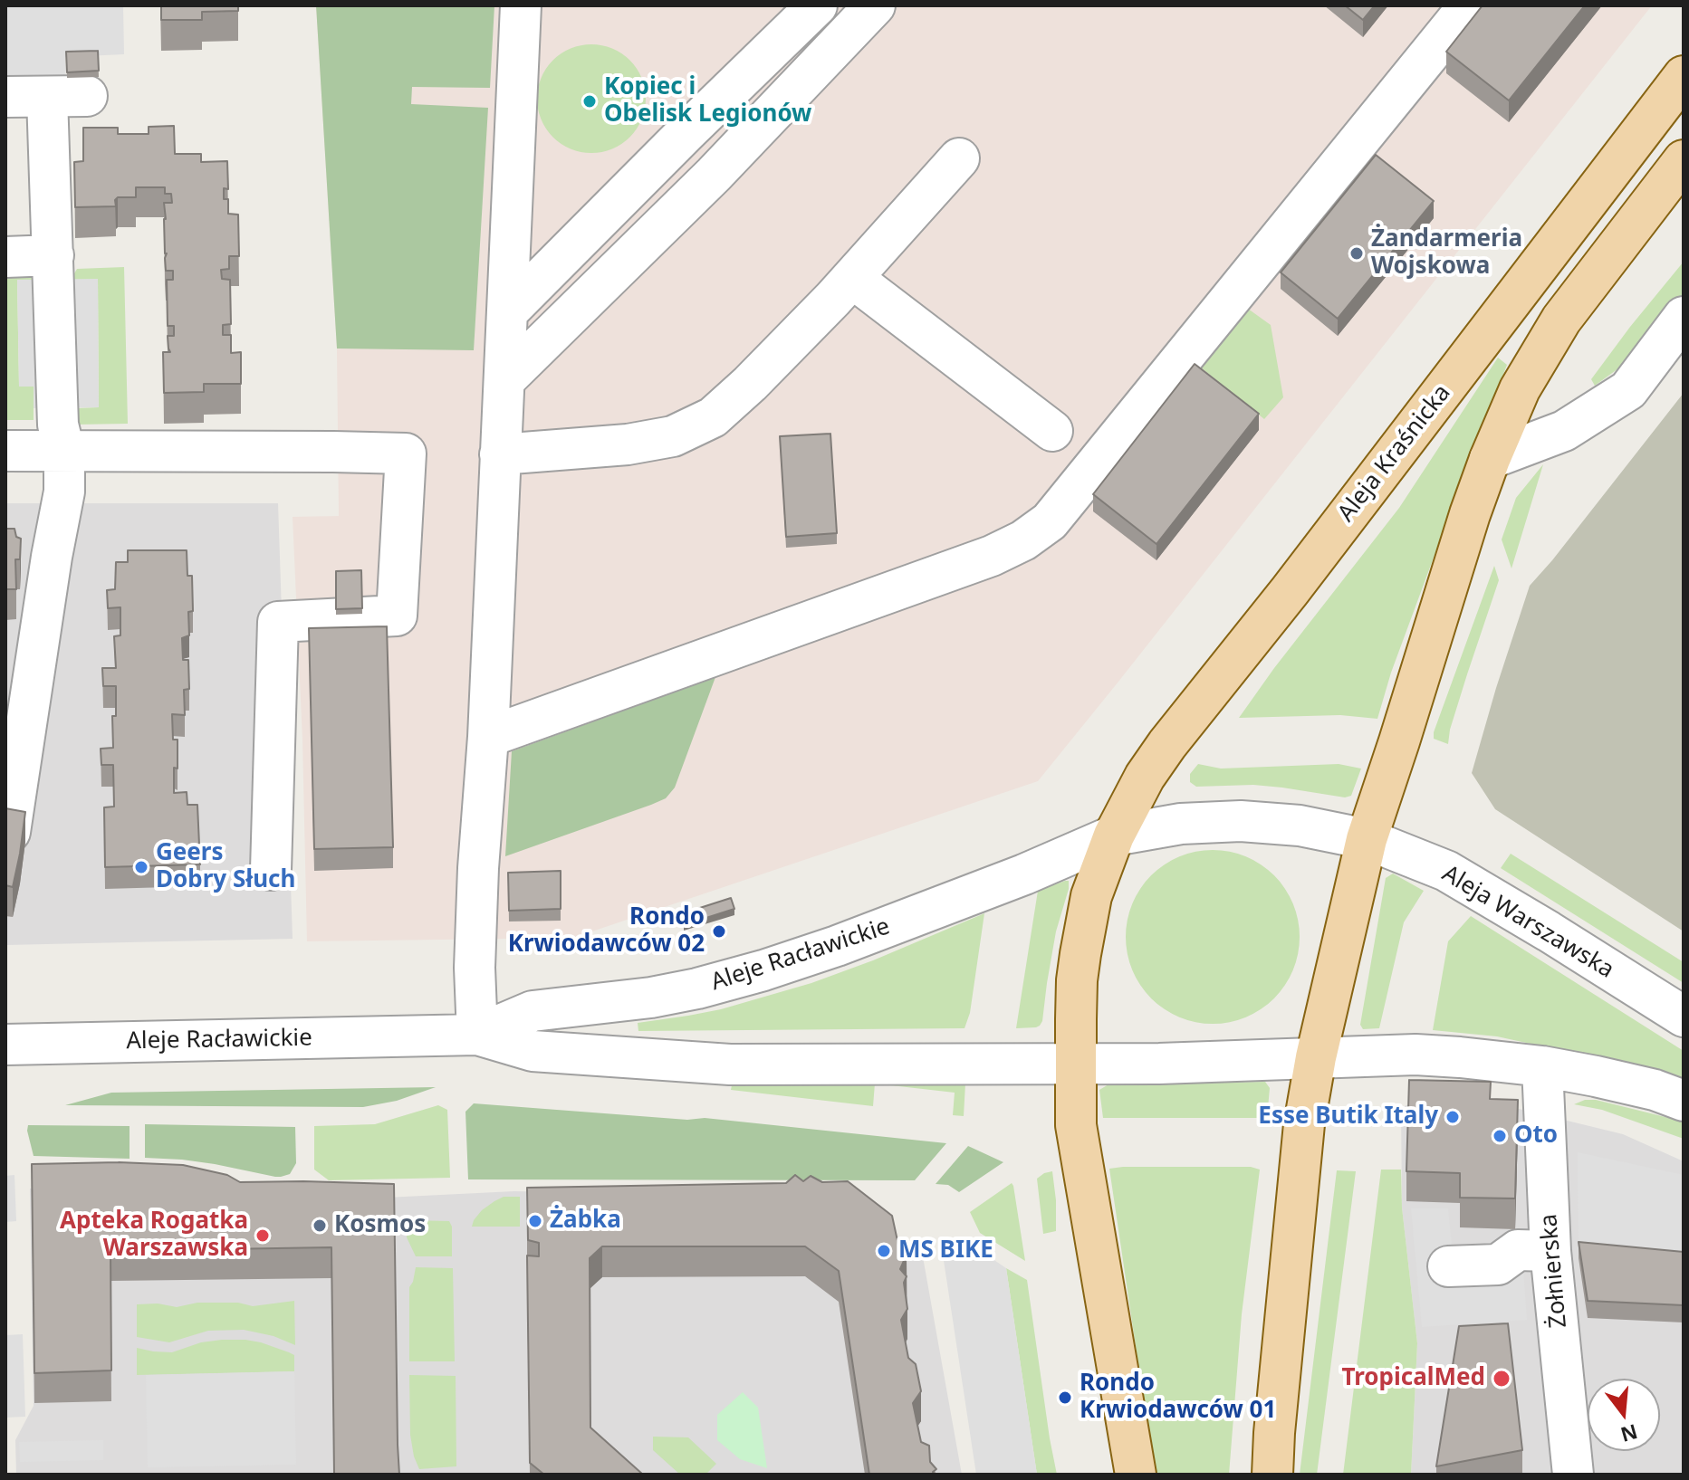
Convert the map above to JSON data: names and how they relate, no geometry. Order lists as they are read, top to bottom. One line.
{"streets":{"main road":["Aleja Kraśnicka"],"street":["Aleja Warszawska","Aleje Racławickie","Żołnierska"]},"crossings":[["Aleja Kraśnicka","Aleje Racławickie"],["Aleja Warszawska","Aleje Racławickie"]],"places":["Kopiec i Obelisk Legionów","Żandarmeria Wojskowa","Geers Dobry Słuch","Rondo Krwiodawców 02","Esse Butik Italy","Oto","Żabka","Kosmos","Apteka Rogatka Warszawska","MS BIKE","TropicalMed","Rondo Krwiodawców 01"],"north":"bottom"}
